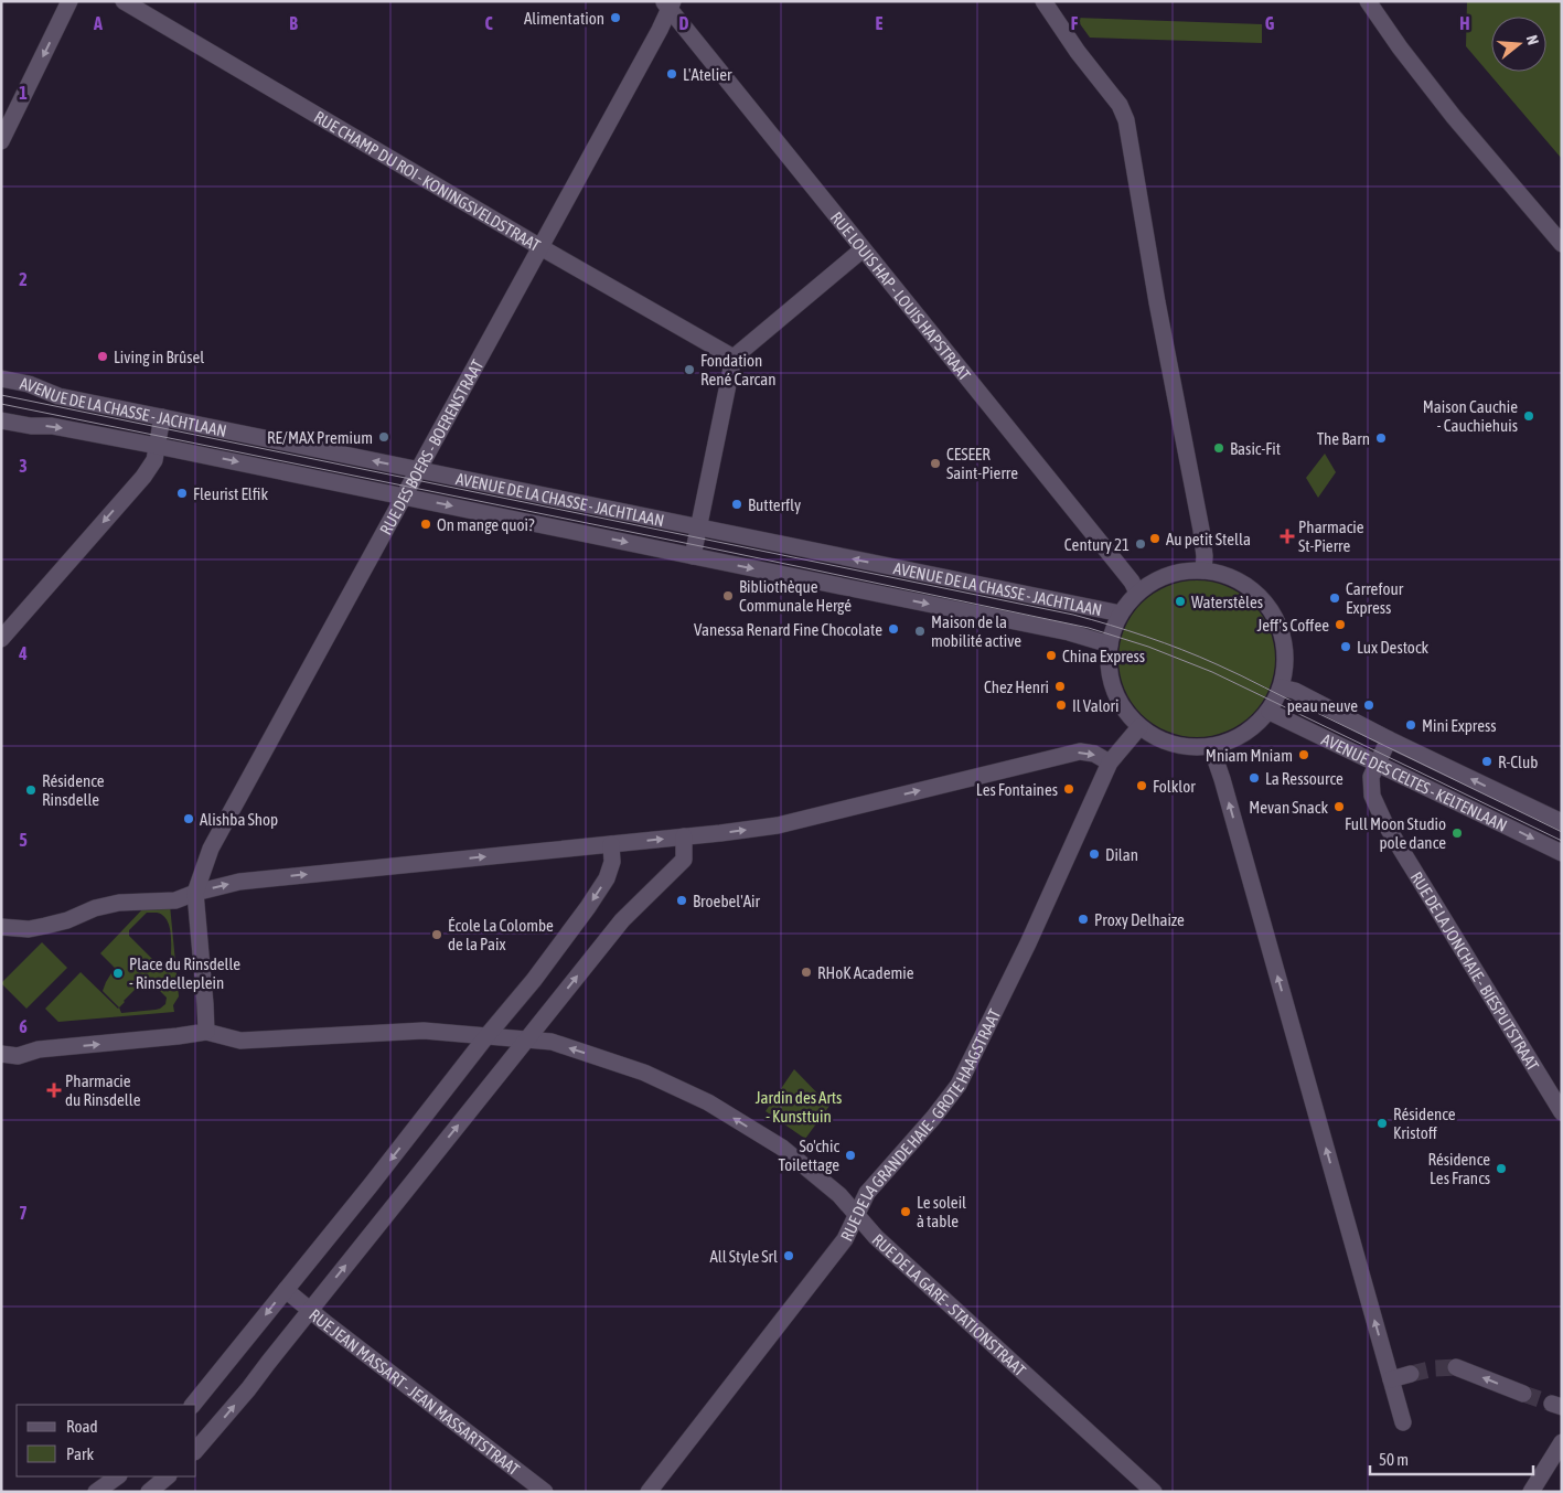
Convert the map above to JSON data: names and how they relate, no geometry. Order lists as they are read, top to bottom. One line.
{"streets":{"street":["RUE CHAMP DU ROI - KONINGSVELDSTRAAT","RUE LOUIS HAP - LOUIS HAPSTRAAT","AVENUE DE LA CHASSE - JACHTLAAN","RUE DES BOERS - BOERENSTRAAT","AVENUE DES CELTES - KELTENLAAN","RUE DE LA JONCHAIE - BIESPUTSTRAAT","RUE DE LA GRANDE HAIE - GROTE HAAGSTRAAT","RUE DE LA GARE - STATIONSTRAAT","RUE JEAN MASSART - JEAN MASSARTSTRAAT"]},"crossings":[["RUE CHAMP DU ROI - KONINGSVELDSTRAAT","RUE DES BOERS - BOERENSTRAAT"],["RUE LOUIS HAP - LOUIS HAPSTRAAT","AVENUE DE LA CHASSE - JACHTLAAN"],["RUE LOUIS HAP - LOUIS HAPSTRAAT","RUE DES BOERS - BOERENSTRAAT"],["RUE LOUIS HAP - LOUIS HAPSTRAAT","AVENUE DES CELTES - KELTENLAAN"],["RUE LOUIS HAP - LOUIS HAPSTRAAT","RUE DE LA GRANDE HAIE - GROTE HAAGSTRAAT"],["AVENUE DE LA CHASSE - JACHTLAAN","RUE DES BOERS - BOERENSTRAAT"],["AVENUE DE LA CHASSE - JACHTLAAN","AVENUE DES CELTES - KELTENLAAN"],["AVENUE DE LA CHASSE - JACHTLAAN","RUE DE LA GRANDE HAIE - GROTE HAAGSTRAAT"],["AVENUE DES CELTES - KELTENLAAN","RUE DE LA JONCHAIE - BIESPUTSTRAAT"],["AVENUE DES CELTES - KELTENLAAN","RUE DE LA GRANDE HAIE - GROTE HAAGSTRAAT"],["RUE DE LA GRANDE HAIE - GROTE HAAGSTRAAT","RUE DE LA GARE - STATIONSTRAAT"]],"parks":["Jardin des Arts - Kunsttuin"],"places":{"other":["Alimentation","L'Atelier","Living in Brûsel","Fondation René Carcan","Maison Cauchie - Cauchiehuis","RE/MAX Premium","The Barn","Basic-Fit","CESEER Saint-Pierre","Fleurist Elfik","Butterfly","On mange quoi?","Au petit Stella","Century 21","Bibliothèque Communale Hergé","Carrefour Express","Waterstèles","Jeff’s Coffee","Vanessa Renard Fine Chocolate","Maison de la mobilité active","Lux Destock","China Express","Chez Henri","Il Valori","peau neuve","Mini Express","Mniam Mniam","R-Club","La Ressource","Folklor","Les Fontaines","Résidence Rinsdelle","Mevan Snack","Alishba Shop","Full Moon Studio pole dance","Dilan","Broebel'Air","Proxy Delhaize","École La Colombe de la Paix","RHoK Academie","Place du Rinsdelle - Rinsdelleplein","Résidence Kristoff","So'chic Toilettage","Résidence Les Francs","Le soleil à table","All Style Srl"],"health":["Pharmacie St-Pierre","Pharmacie du Rinsdelle"]},"legend":["Road","Park"],"scale_bar":"50 m","north":"right","grid":{"columns":["A","B","C","D","E","F","G","H"],"rows":["1","2","3","4","5","6","7"]}}
